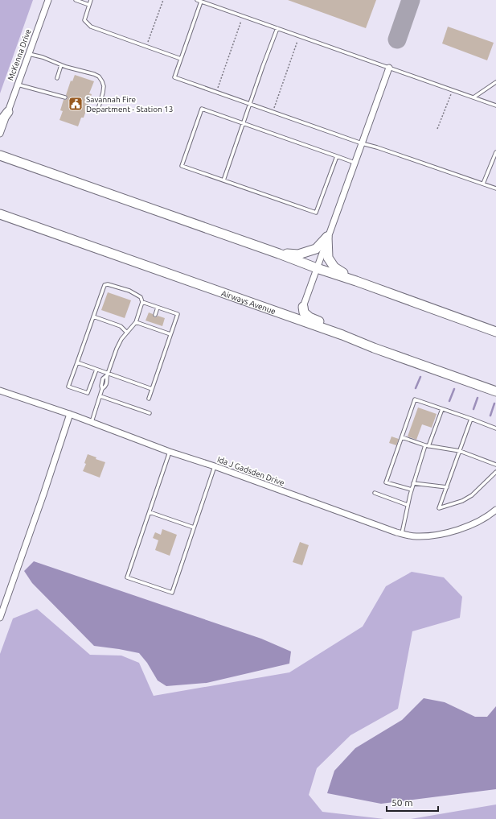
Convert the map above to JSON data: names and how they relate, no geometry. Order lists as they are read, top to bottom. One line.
{"streets":{"main road":["Airways Avenue"],"street":["McKenna Drive","Ida J Gadsden Drive"]},"places":{"public building":["Savannah Fire Department - Station 13"]},"scale_bar":"50 m"}
